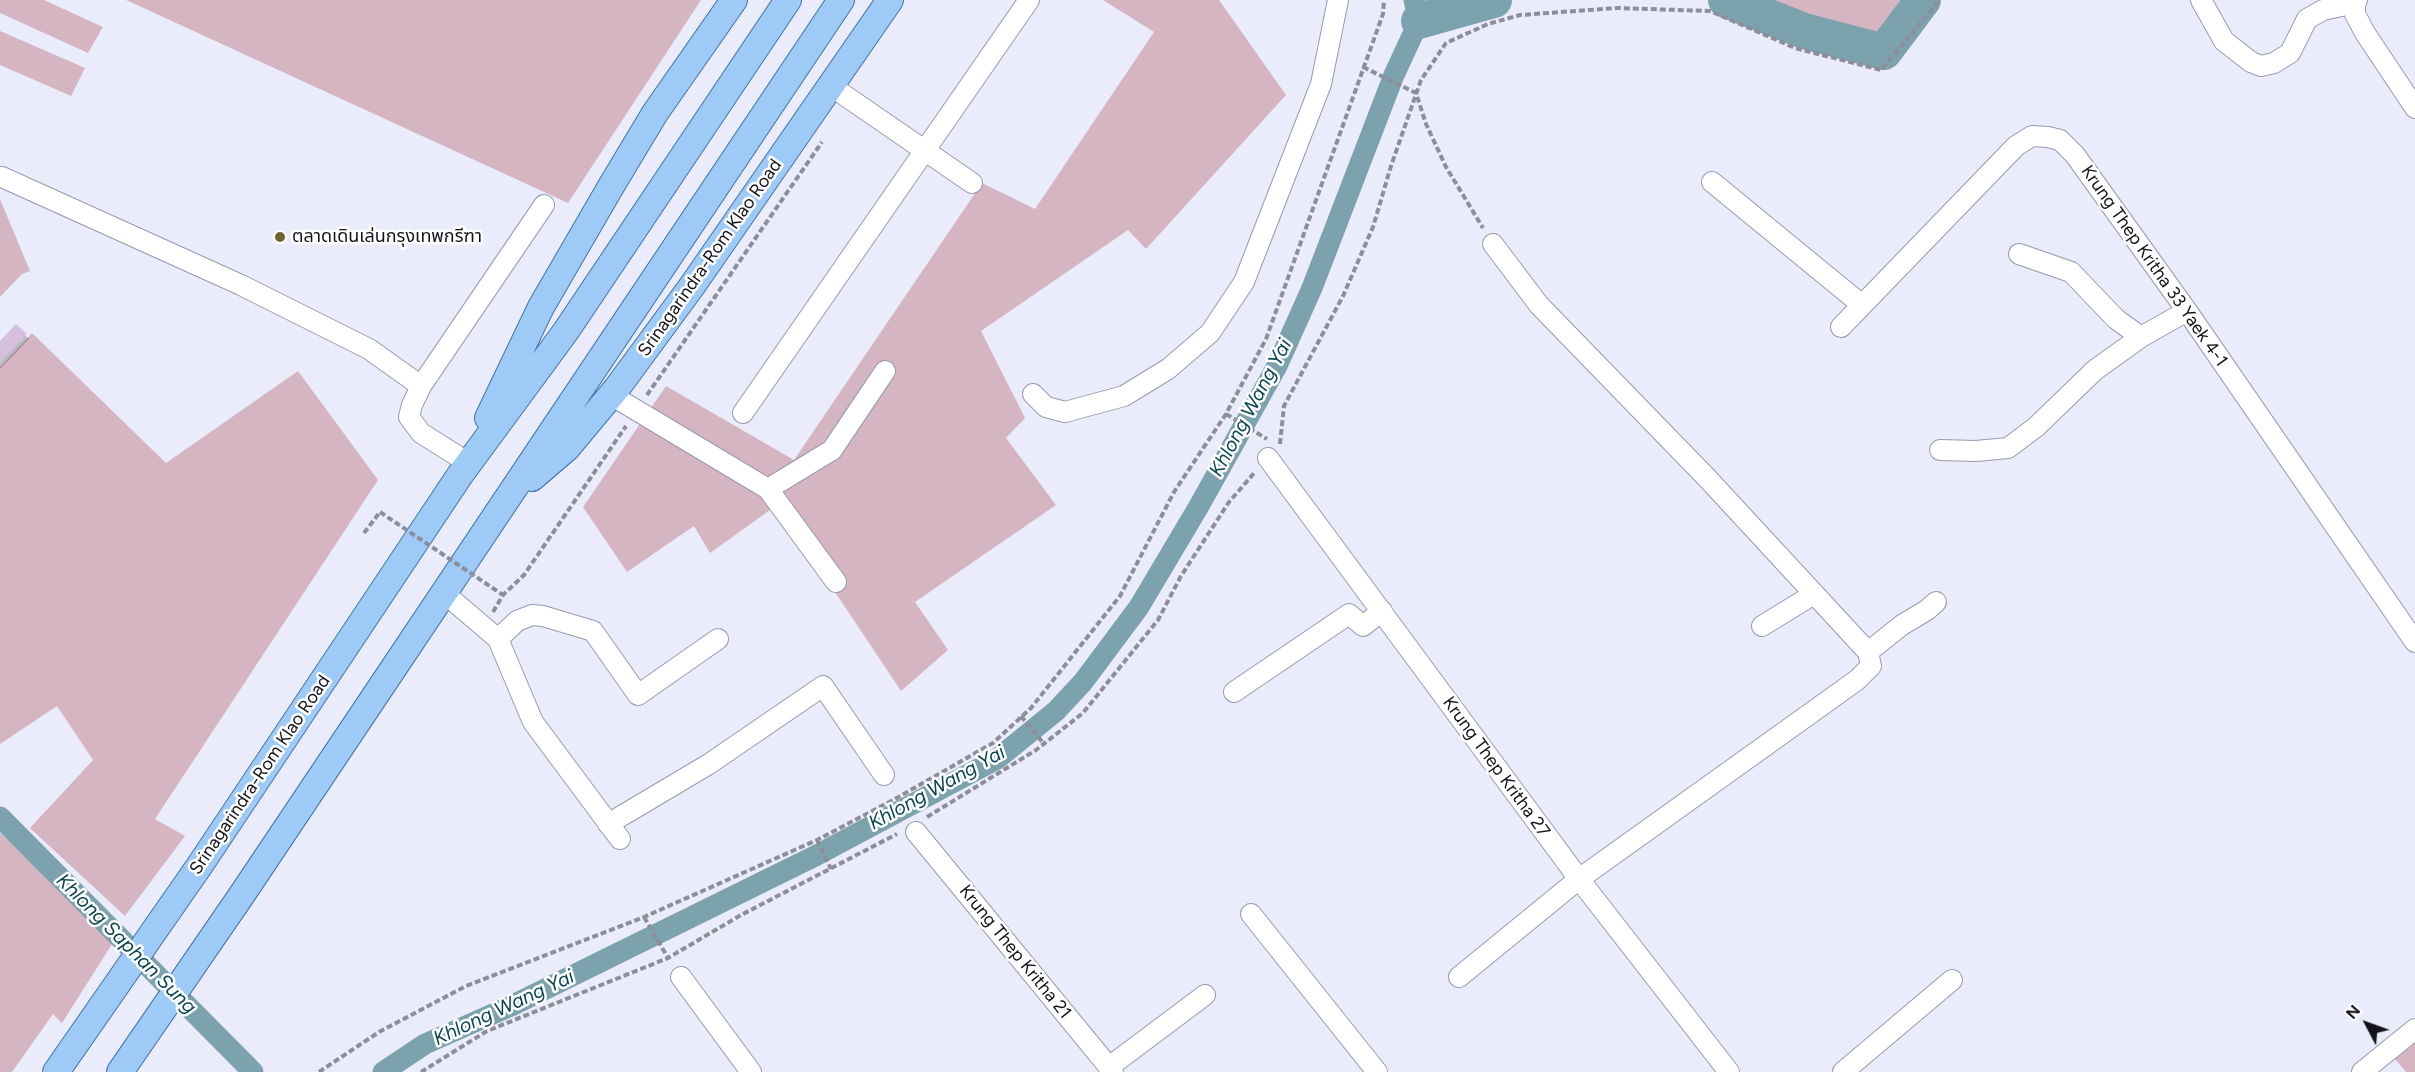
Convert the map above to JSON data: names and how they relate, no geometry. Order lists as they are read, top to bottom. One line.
{"streets":{"main road":["Srinagarindra-Rom Klao Road"],"street":["Krung Thep Kritha 33 Yaek 4-1","Krung Thep Kritha 27","Krung Thep Kritha 21"]},"water":["Khlong Wang Yai","Khlong Saphan Sung"],"places":["ตลาดเดินเล่นกรุงเทพกรีฑา"],"north":"top left"}
